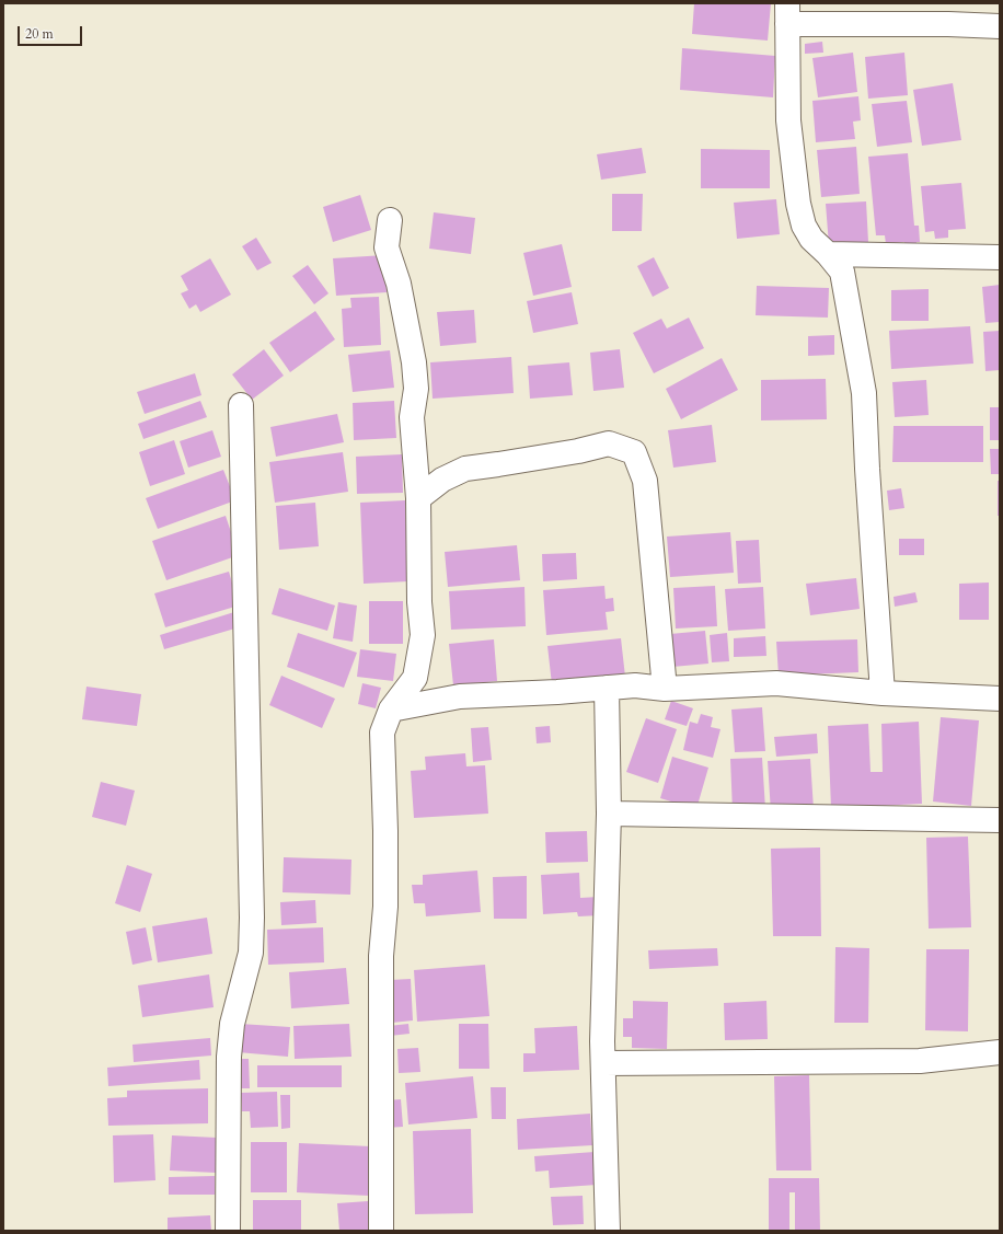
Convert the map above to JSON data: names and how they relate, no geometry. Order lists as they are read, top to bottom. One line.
{"scale_bar":"20 m"}
